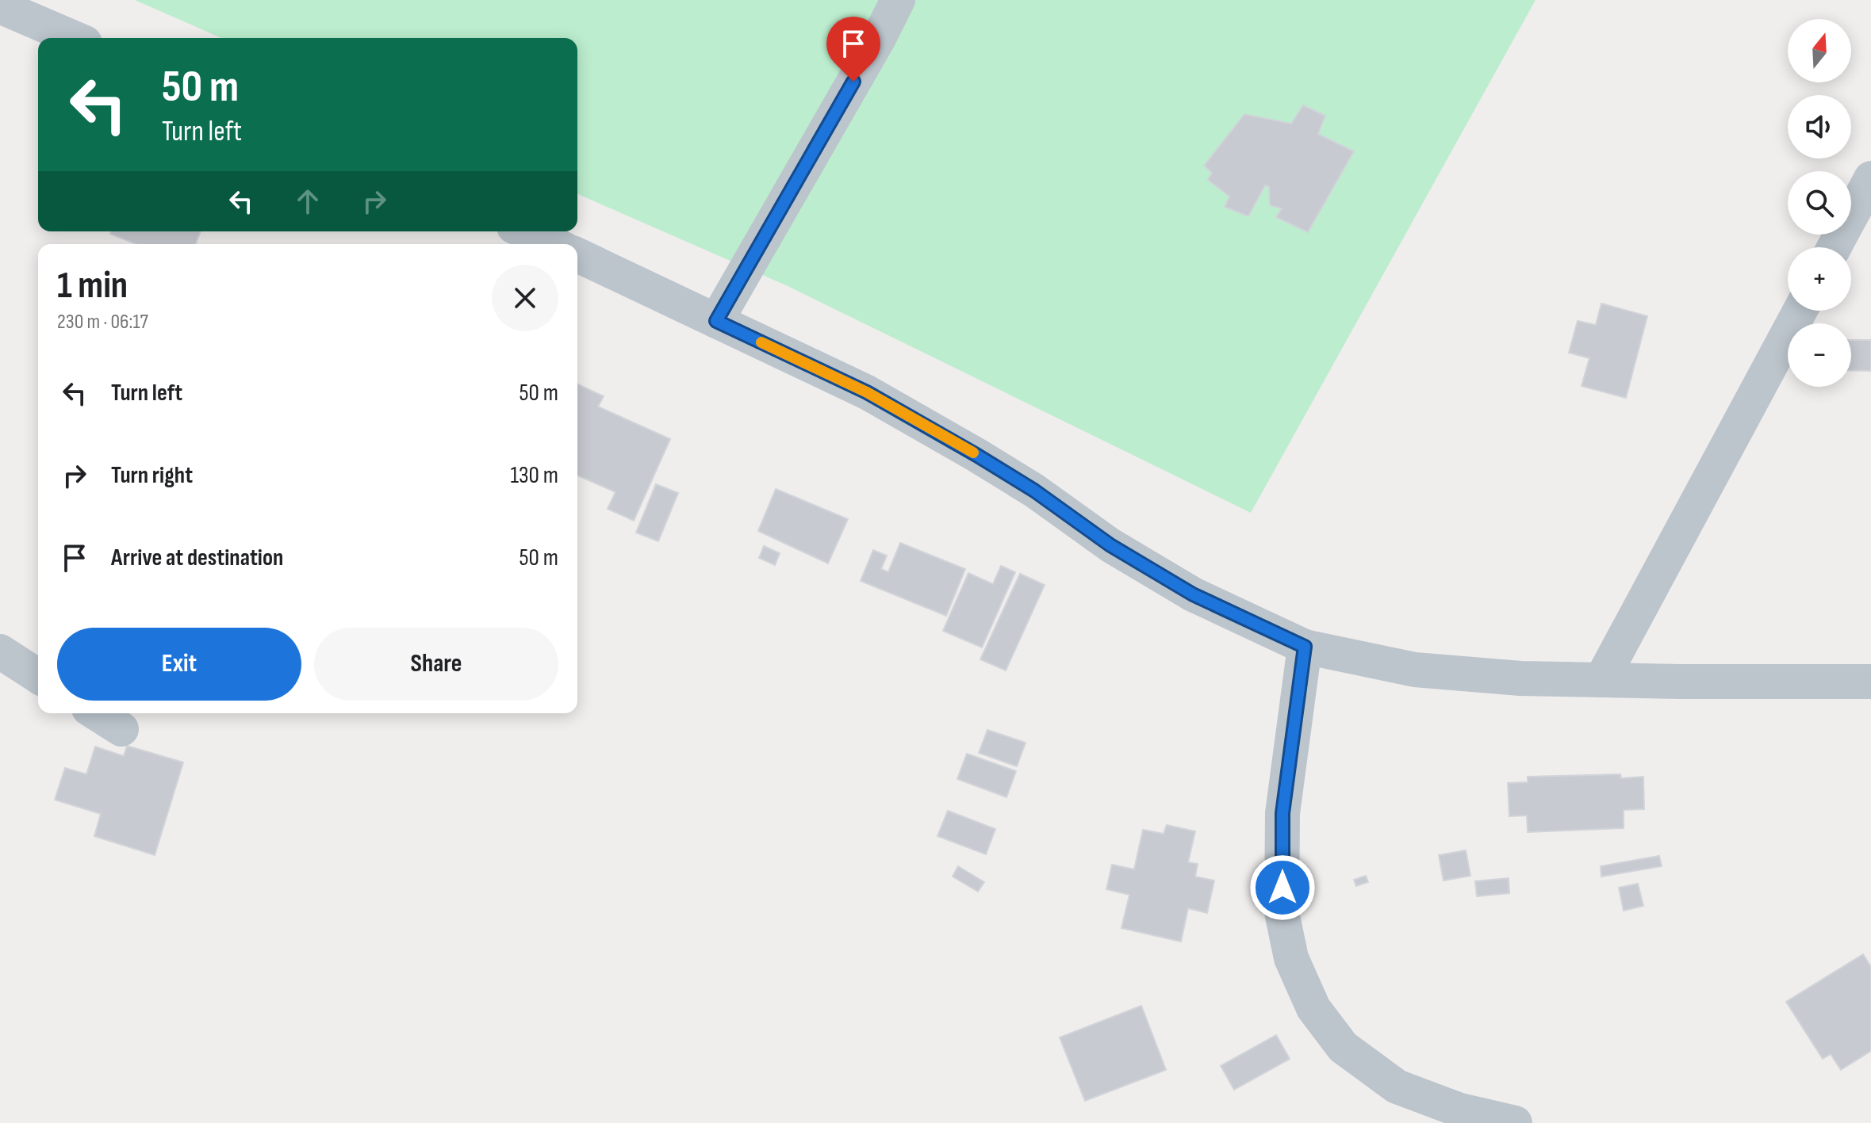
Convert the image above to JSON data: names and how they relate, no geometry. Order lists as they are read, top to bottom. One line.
{"north":"top","page":{"map_buttons":["+","−"],"turn":["50 m","Turn left"],"heading":["1 min","230 m · 06:17"],"list":[{"name":"Turn left","value":"50 m"},{"name":"Turn right","value":"130 m"},{"name":"Arrive at destination","value":"50 m"}],"buttons":["Exit","Share"]}}
